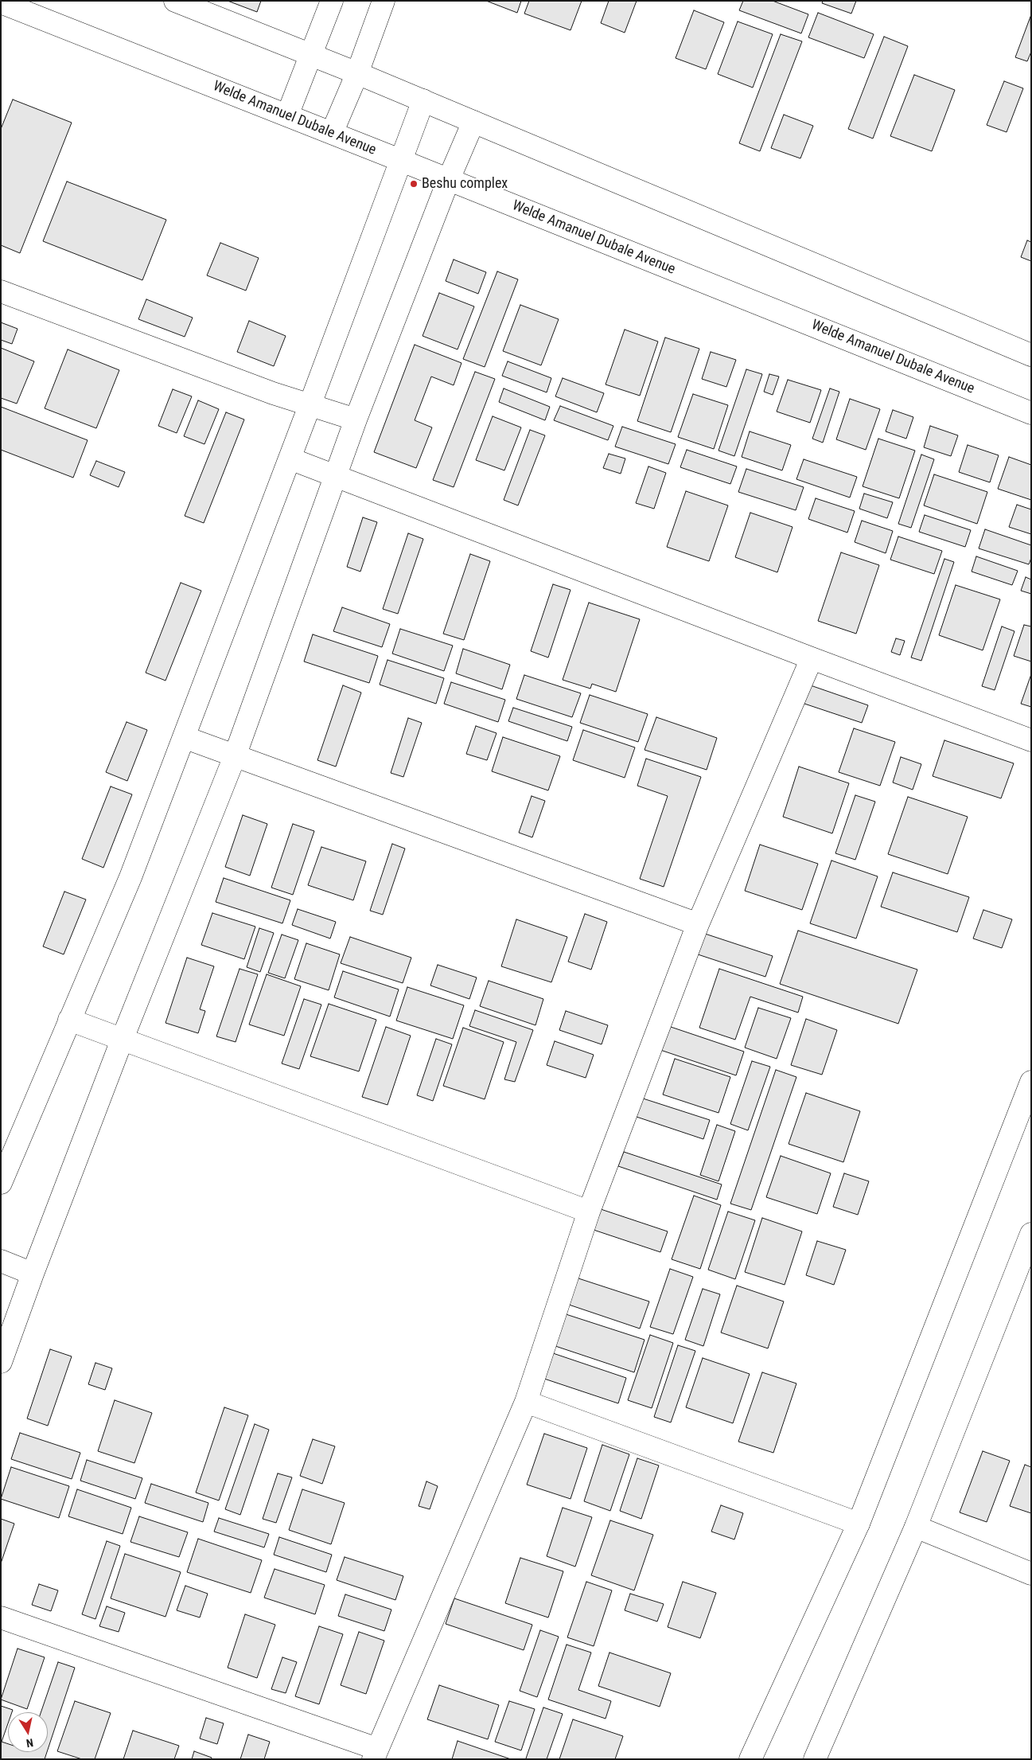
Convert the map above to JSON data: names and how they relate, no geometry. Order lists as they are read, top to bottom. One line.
{"streets":{"street":["Welde Amanuel Dubale Avenue"]},"places":["Beshu complex"],"north":"bottom"}
